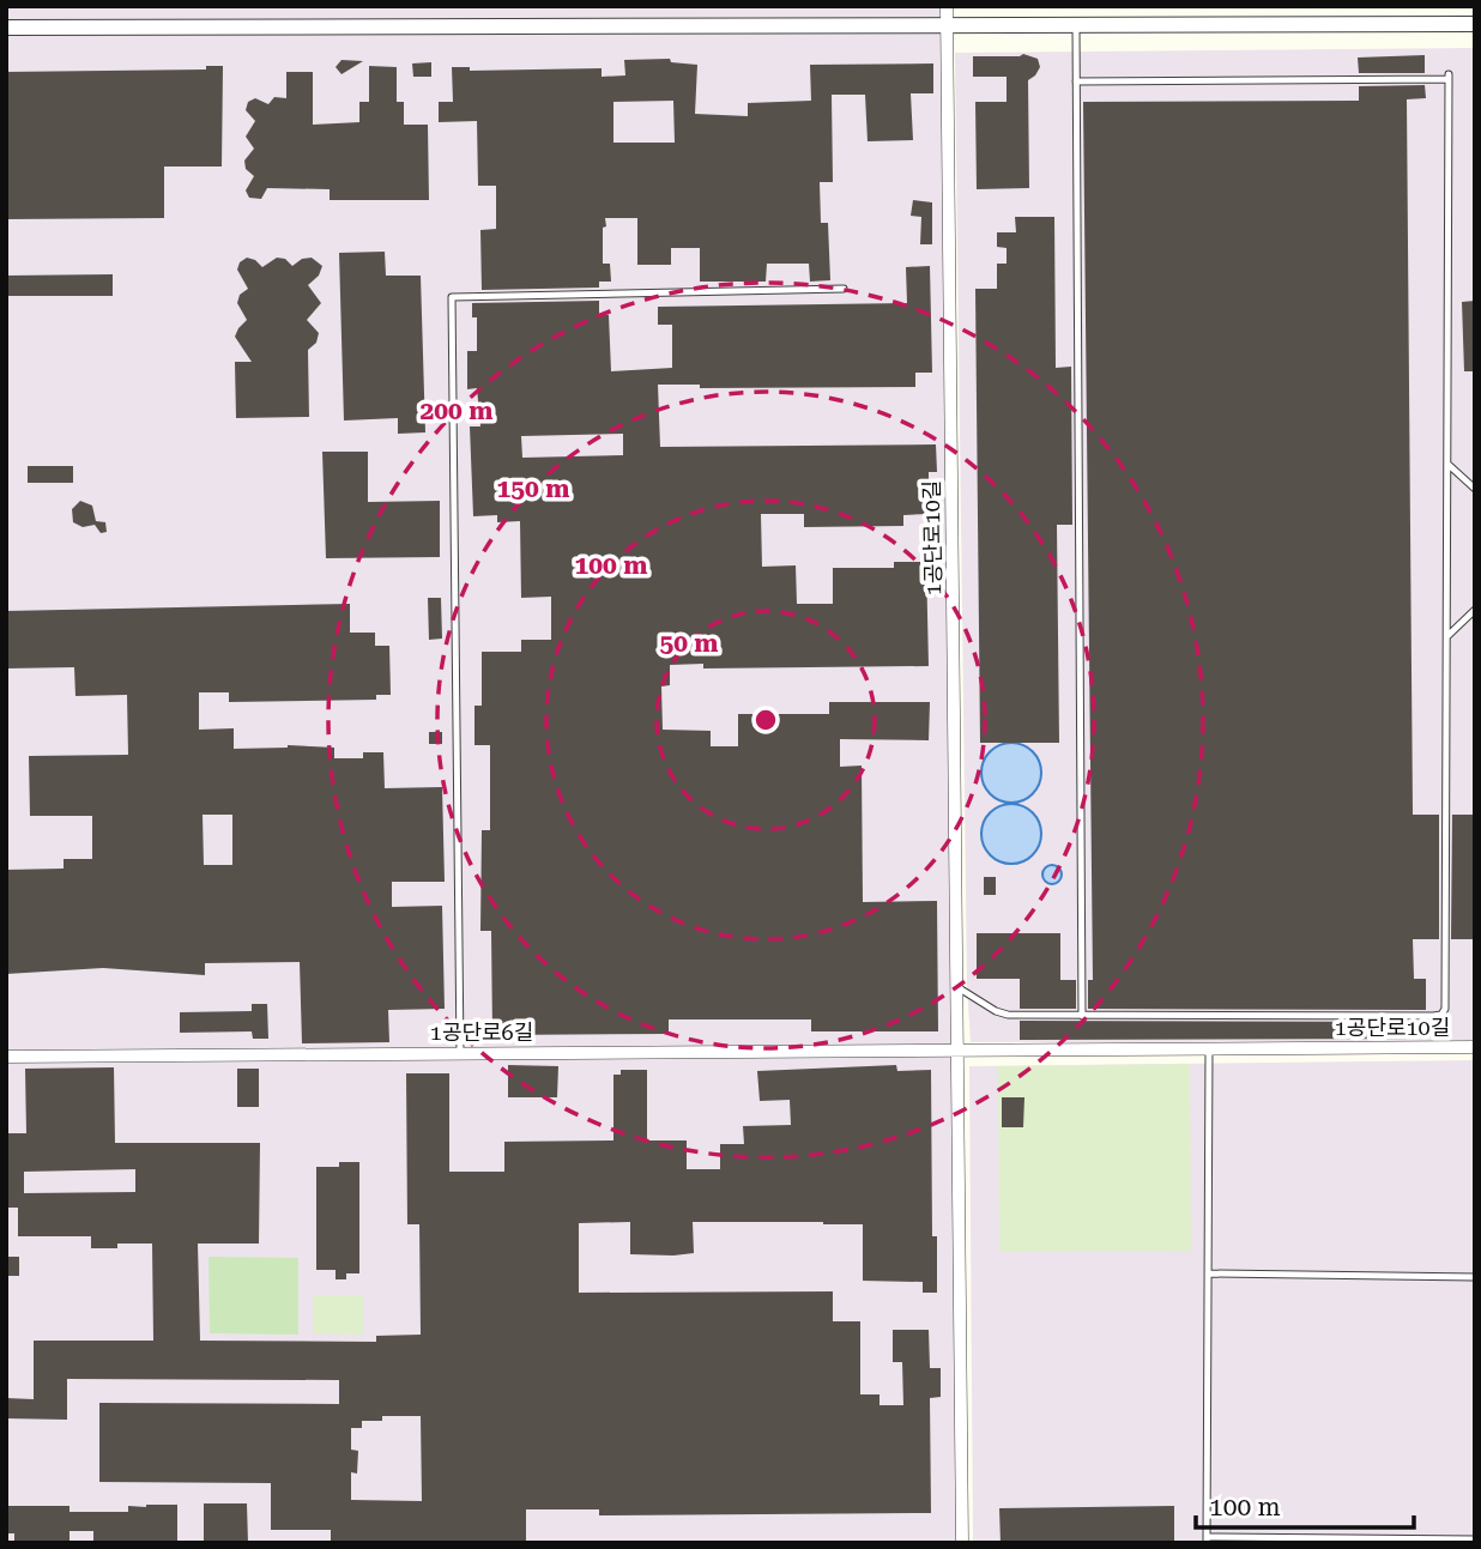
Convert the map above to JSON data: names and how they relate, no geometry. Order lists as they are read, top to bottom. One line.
{"streets":{"street":["1공단로10길","1공단로6길"]},"crossings":[["1공단로10길","1공단로6길"]],"scale_bar":"100 m","rings":["200 m","150 m","100 m","50 m"]}
